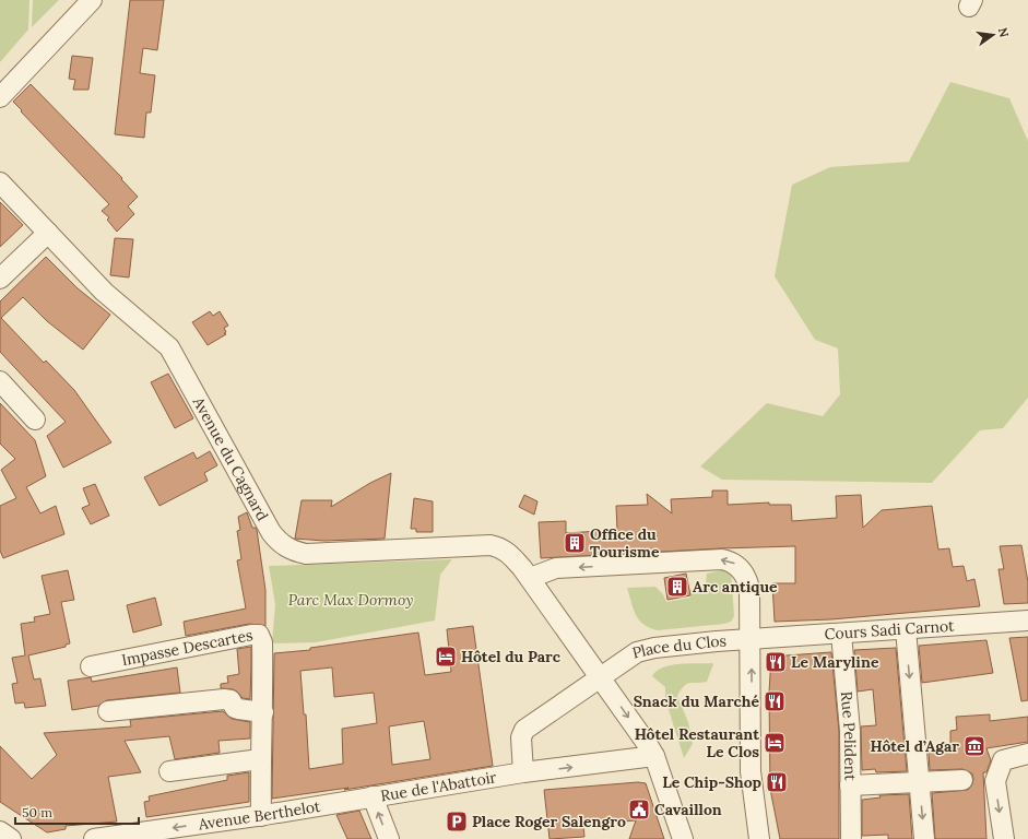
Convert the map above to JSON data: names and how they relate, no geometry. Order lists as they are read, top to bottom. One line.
{"streets":{"street":["Avenue du Cagnard","Cours Sadi Carnot","Impasse Descartes","Place du Clos","Rue Pelident","Rue de l'Abattoir","Avenue Berthelot"]},"crossings":[["Avenue du Cagnard","Place du Clos"],["Cours Sadi Carnot","Place du Clos"],["Cours Sadi Carnot","Rue Pelident"],["Place du Clos","Rue de l'Abattoir"],["Rue de l'Abattoir","Avenue Berthelot"]],"parks":["Parc Max Dormoy"],"places":{"building":["Office du Tourisme","Arc antique"],"hotel":["Hôtel du Parc","Hôtel Restaurant Le Clos"],"restaurant":["Le Maryline","Snack du Marché","Le Chip-Shop"],"museum":["Hôtel d’Agar"],"public building":["Cavaillon"],"parking":["Place Roger Salengro"]},"scale_bar":"50 m","north":"right"}
